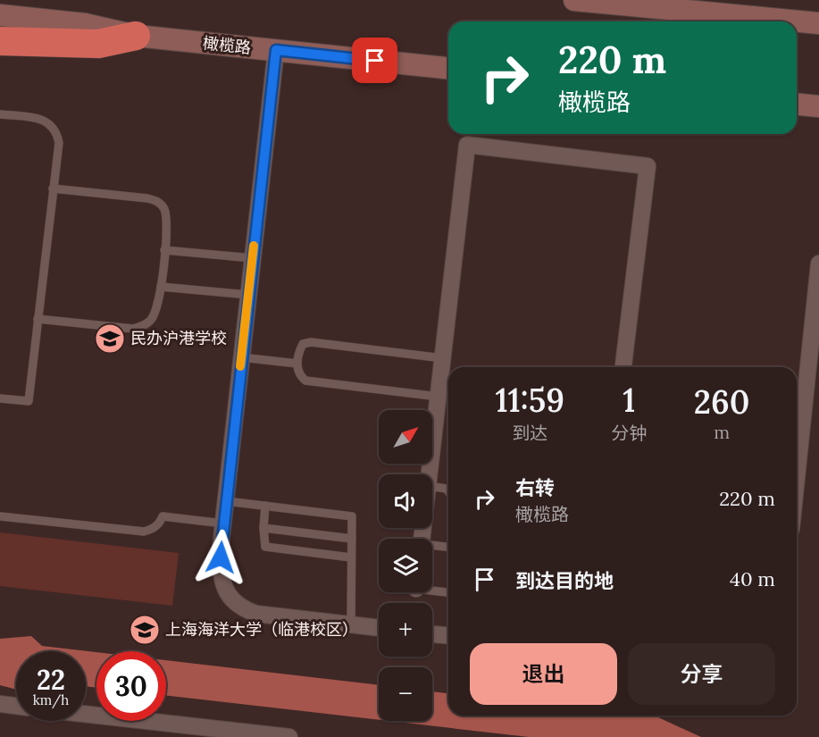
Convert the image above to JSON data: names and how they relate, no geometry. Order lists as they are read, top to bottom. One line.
{"streets":{"main road":["橄榄路"]},"places":{"school or university":["民办沪港学校","上海海洋大学（临港校区）"]},"north":"top right","page":{"turn":["220 m","橄榄路"],"eta":["11:59","到达","1","分钟","260","m"],"map_buttons":["+","−"],"list":[{"name":"右转","note":"橄榄路","value":"220 m"},{"name":"到达目的地","value":"40 m"}],"buttons":["退出","分享"],"speed":"22 km/h","limit":"30"}}
